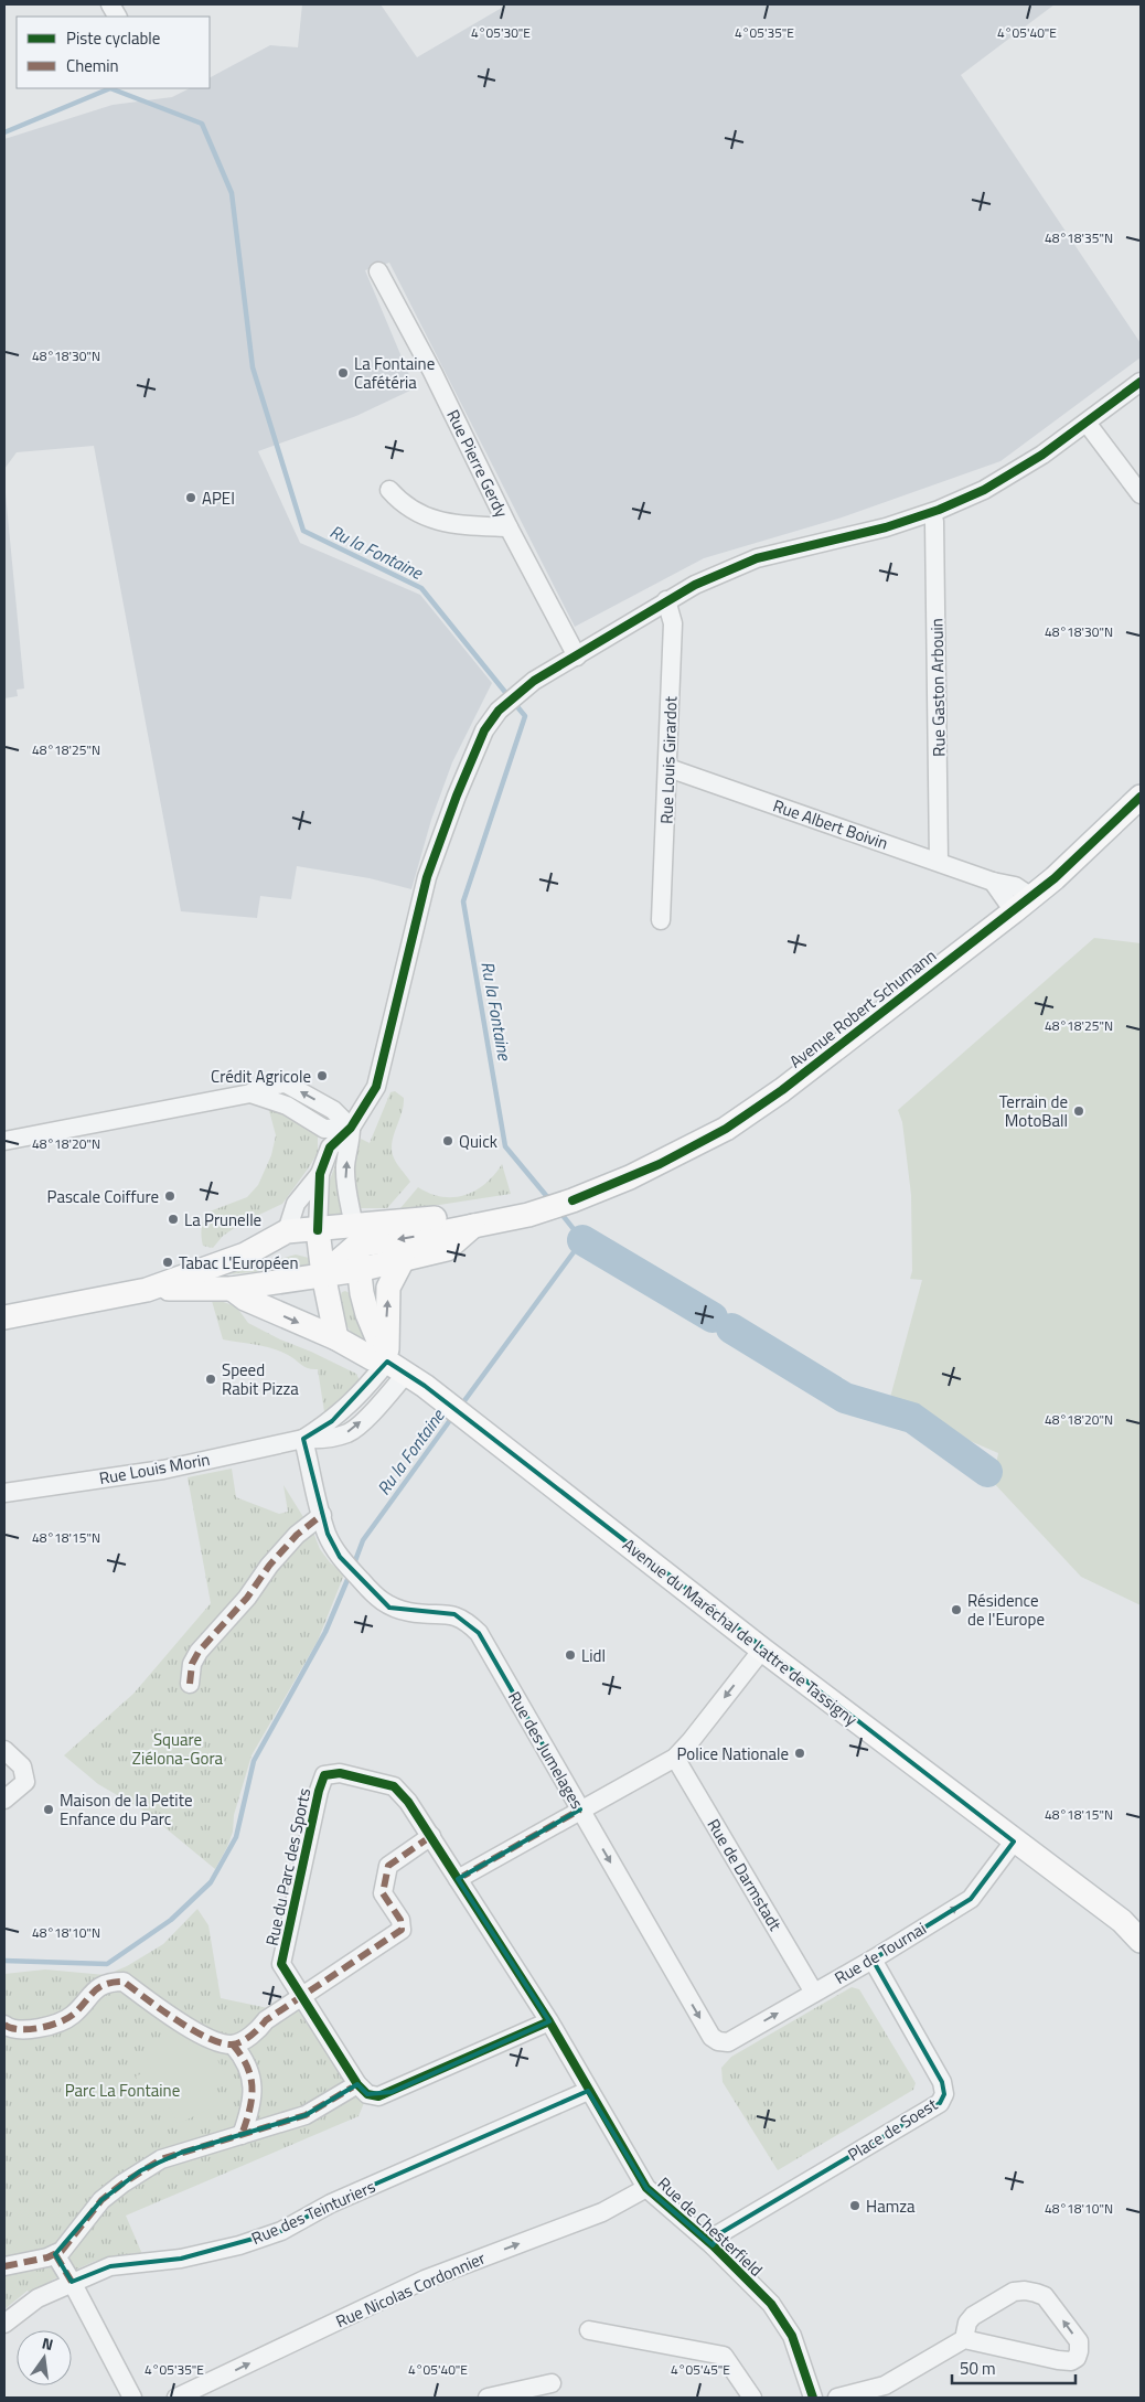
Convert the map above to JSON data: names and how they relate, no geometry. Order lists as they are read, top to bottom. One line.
{"streets":{"main road":["Avenue Robert Schumann","Avenue du Maréchal de Lattre de Tassigny"],"street":["Rue Pierre Gerdy","Rue Gaston Arbouin","Rue Louis Girardot","Rue Albert Boivin","Rue Louis Morin","Rue des Jumelages","Rue du Parc des Sports","Rue de Darmstadt","Rue de Tournai","Place de Soest","Rue des Teinturiers","Rue de Chesterfield","Rue Nicolas Cordonnier"]},"crossings":[["Rue Gaston Arbouin","Rue Albert Boivin"],["Rue Louis Girardot","Rue Albert Boivin"],["Rue Albert Boivin","Avenue Robert Schumann"],["Rue Louis Morin","Avenue du Maréchal de Lattre de Tassigny"],["Rue Louis Morin","Rue des Jumelages"],["Avenue du Maréchal de Lattre de Tassigny","Rue de Tournai"],["Rue des Jumelages","Rue de Tournai"],["Rue du Parc des Sports","Rue de Chesterfield"],["Rue de Darmstadt","Rue de Tournai"],["Rue de Tournai","Place de Soest"],["Place de Soest","Rue de Chesterfield"],["Rue des Teinturiers","Rue de Chesterfield"],["Rue de Chesterfield","Rue Nicolas Cordonnier"]],"one_way":["Rue des Jumelages","Rue de Tournai","Rue Nicolas Cordonnier"],"water":["Ru la Fontaine"],"parks":["Square Ziélona-Gora","Parc La Fontaine"],"places":["La Fontaine Cafétéria","APEI","Crédit Agricole","Terrain de MotoBall","Quick","Pascale Coiffure","La Prunelle","Tabac L'Européen","Speed Rabit Pizza","Résidence de l'Europe","Lidl","Police Nationale","Maison de la Petite Enfance du Parc","Hamza"],"legend":["Piste cyclable","Chemin"],"scale_bar":"50 m","north":"top","coordinates":["4°05'30\"E","4°05'35\"E","4°05'40\"E","48°18'35\"N","48°18'30\"N","48°18'25\"N","48°18'20\"N","48°18'15\"N","48°18'10\"N","4°05'45\"E"]}
